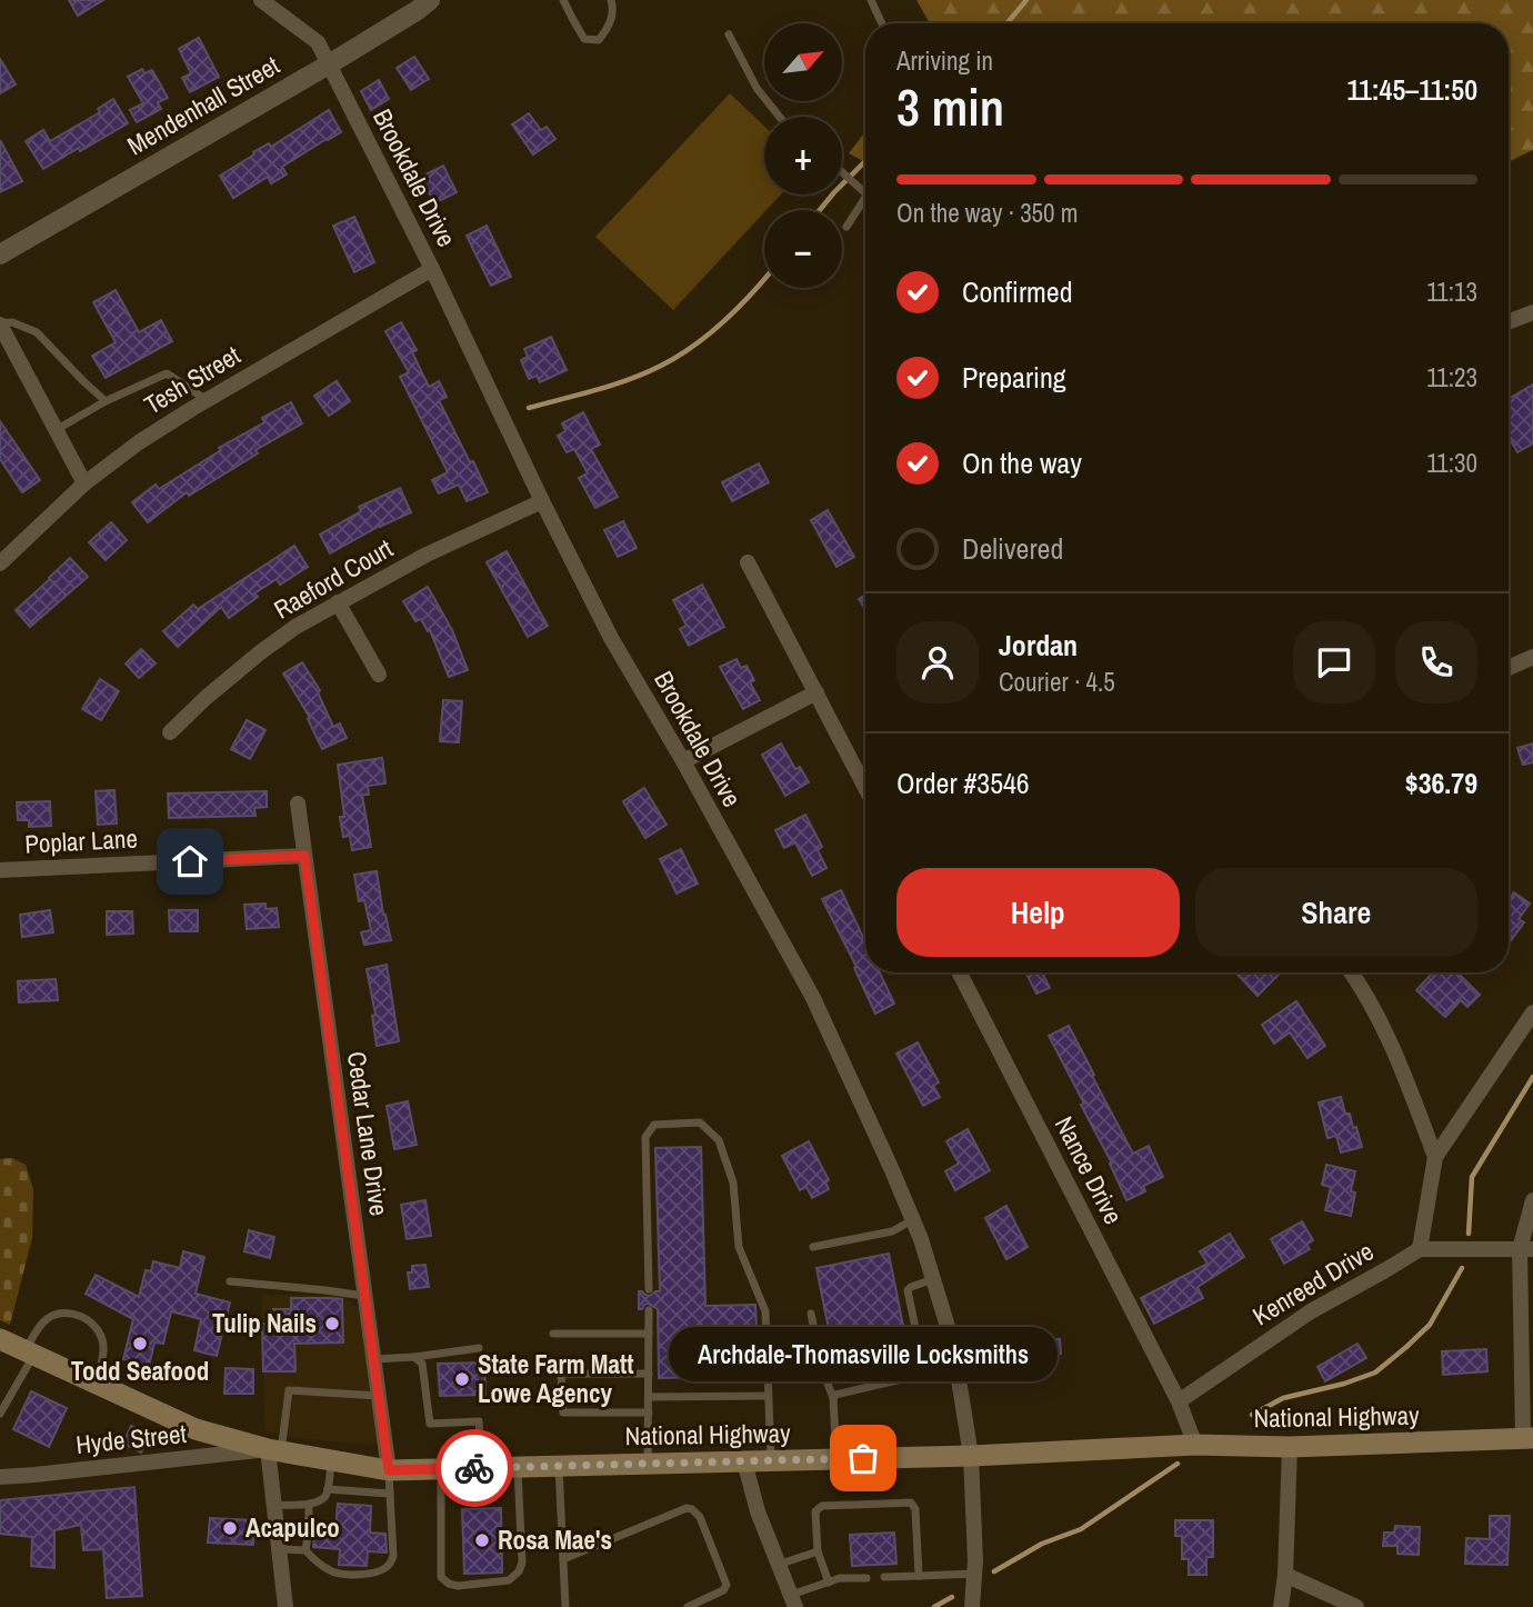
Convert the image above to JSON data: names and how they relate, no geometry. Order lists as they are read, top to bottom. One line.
{"streets":{"main road":["National Highway"],"street":["Mendenhall Street","Brookdale Drive","Tesh Street","Raeford Court","Poplar Lane","Cedar Lane Drive","Nance Drive","Kenreed Drive","Hyde Street"]},"crossings":[["Mendenhall Street","Brookdale Drive"],["Brookdale Drive","Tesh Street"],["Brookdale Drive","Raeford Court"],["Brookdale Drive","National Highway"],["Poplar Lane","Cedar Lane Drive"],["Cedar Lane Drive","National Highway"],["Nance Drive","Kenreed Drive"],["National Highway","Hyde Street"]],"places":["Tulip Nails","Todd Seafood","State Farm Matt Lowe Agency","Archdale-Thomasville Locksmiths","Acapulco","Rosa Mae's"],"north":"top right","page":{"map_buttons":["+","−"],"heading":["3 min","Arriving in","11:45–11:50"],"panel":["Jordan","Courier · 4.5","Order #3546","$36.79"],"bar":"On the way · 350 m","list":[["Confirmed","11:13"],["Preparing","11:23"],["On the way","11:30"],"Delivered"],"buttons":["Help","Share"],"bubble":"Archdale-Thomasville Locksmiths"}}
